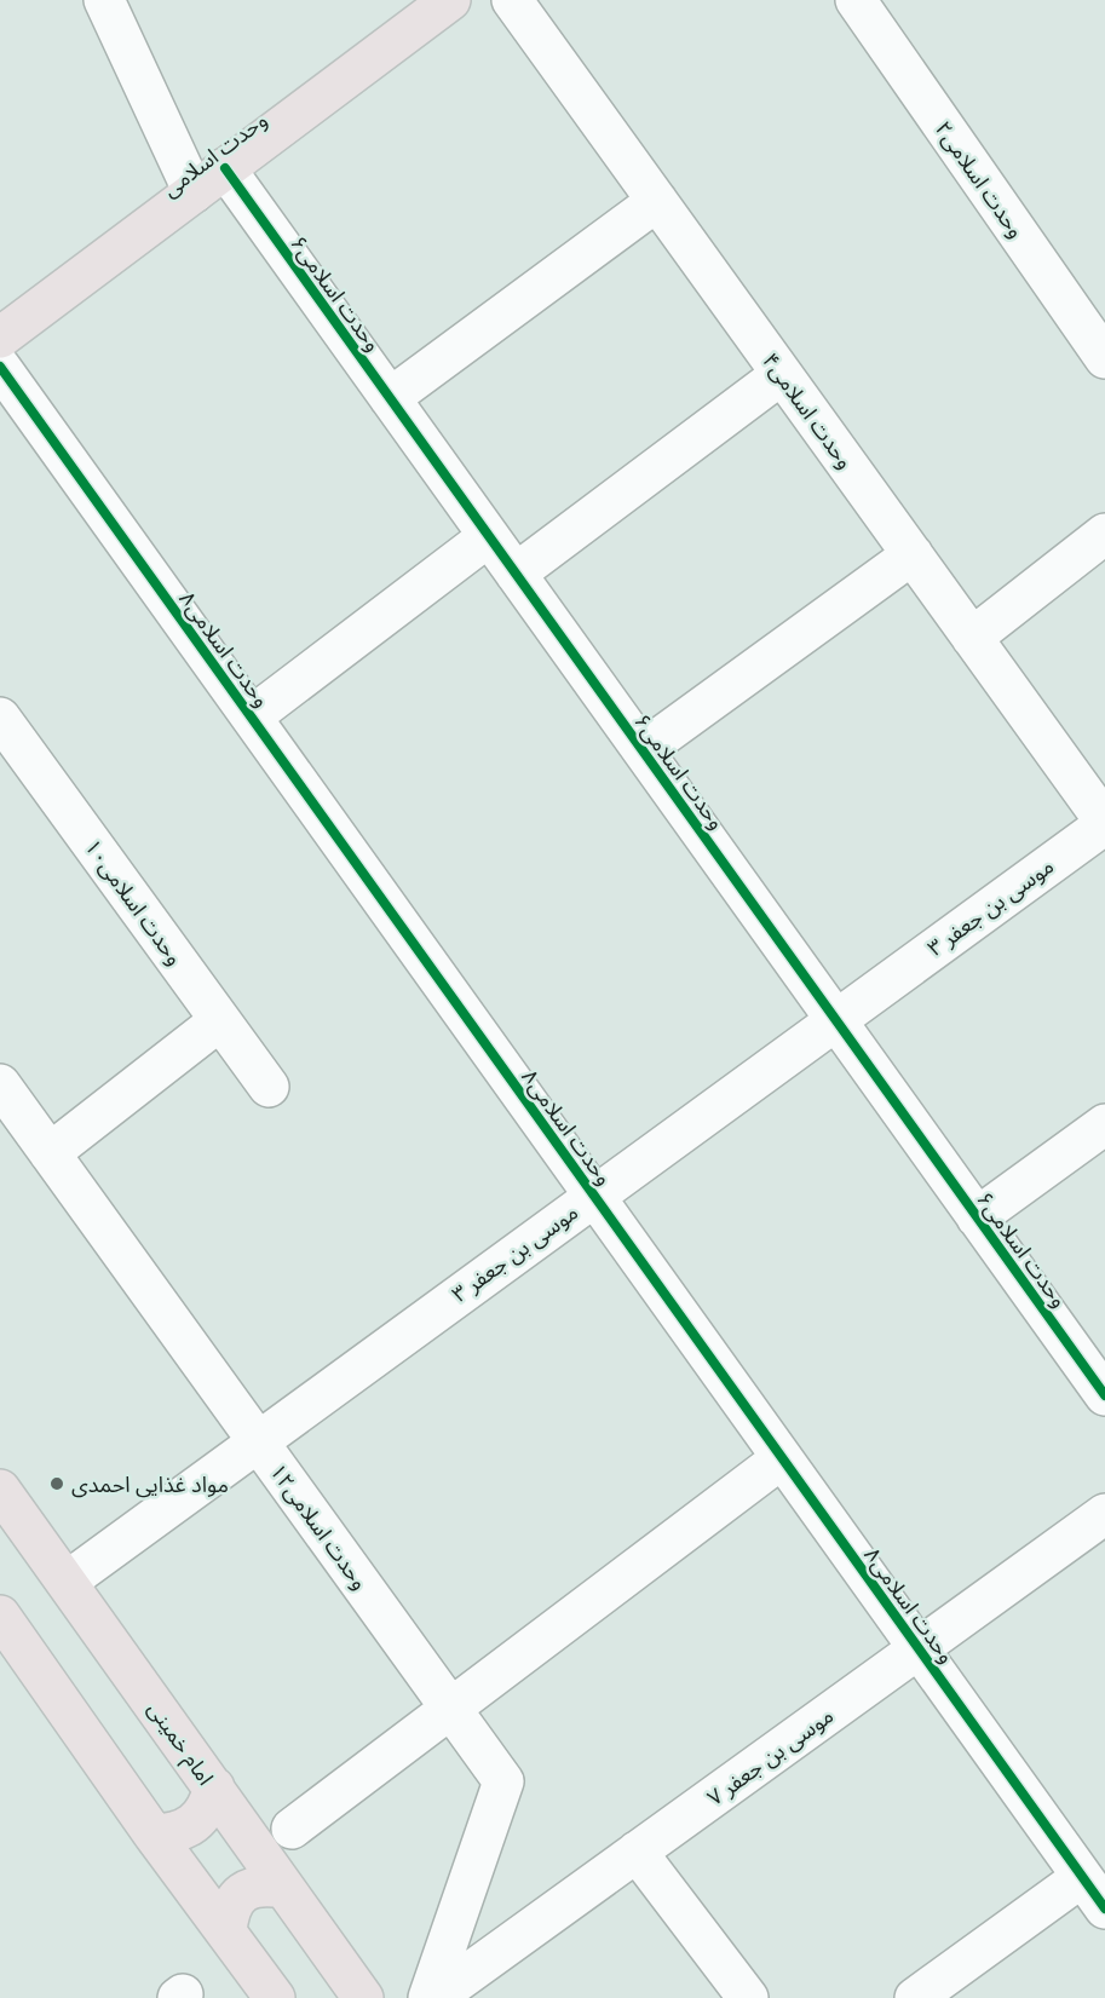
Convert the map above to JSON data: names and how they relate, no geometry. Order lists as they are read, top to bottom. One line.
{"streets":{"main road":["وحدت اسلامی","امام خمینی"],"street":["وحدت اسلامی۲","وحدت اسلامی۶","وحدت اسلامی۴","وحدت اسلامی۸","وحدت اسلامی۱۰","موسی بن جعفر ۳","وحدت اسلامی۱۲","موسی بن جعفر ۷"]},"crossings":[["وحدت اسلامی","وحدت اسلامی۶"],["وحدت اسلامی","وحدت اسلامی۸"],["وحدت اسلامی۶","موسی بن جعفر ۳"],["وحدت اسلامی۴","موسی بن جعفر ۳"],["وحدت اسلامی۸","موسی بن جعفر ۳"],["وحدت اسلامی۸","موسی بن جعفر ۷"],["موسی بن جعفر ۳","وحدت اسلامی۱۲"],["موسی بن جعفر ۳","امام خمینی"],["وحدت اسلامی۱۲","موسی بن جعفر ۷"]],"places":["مواد غذایی احمدی"]}
